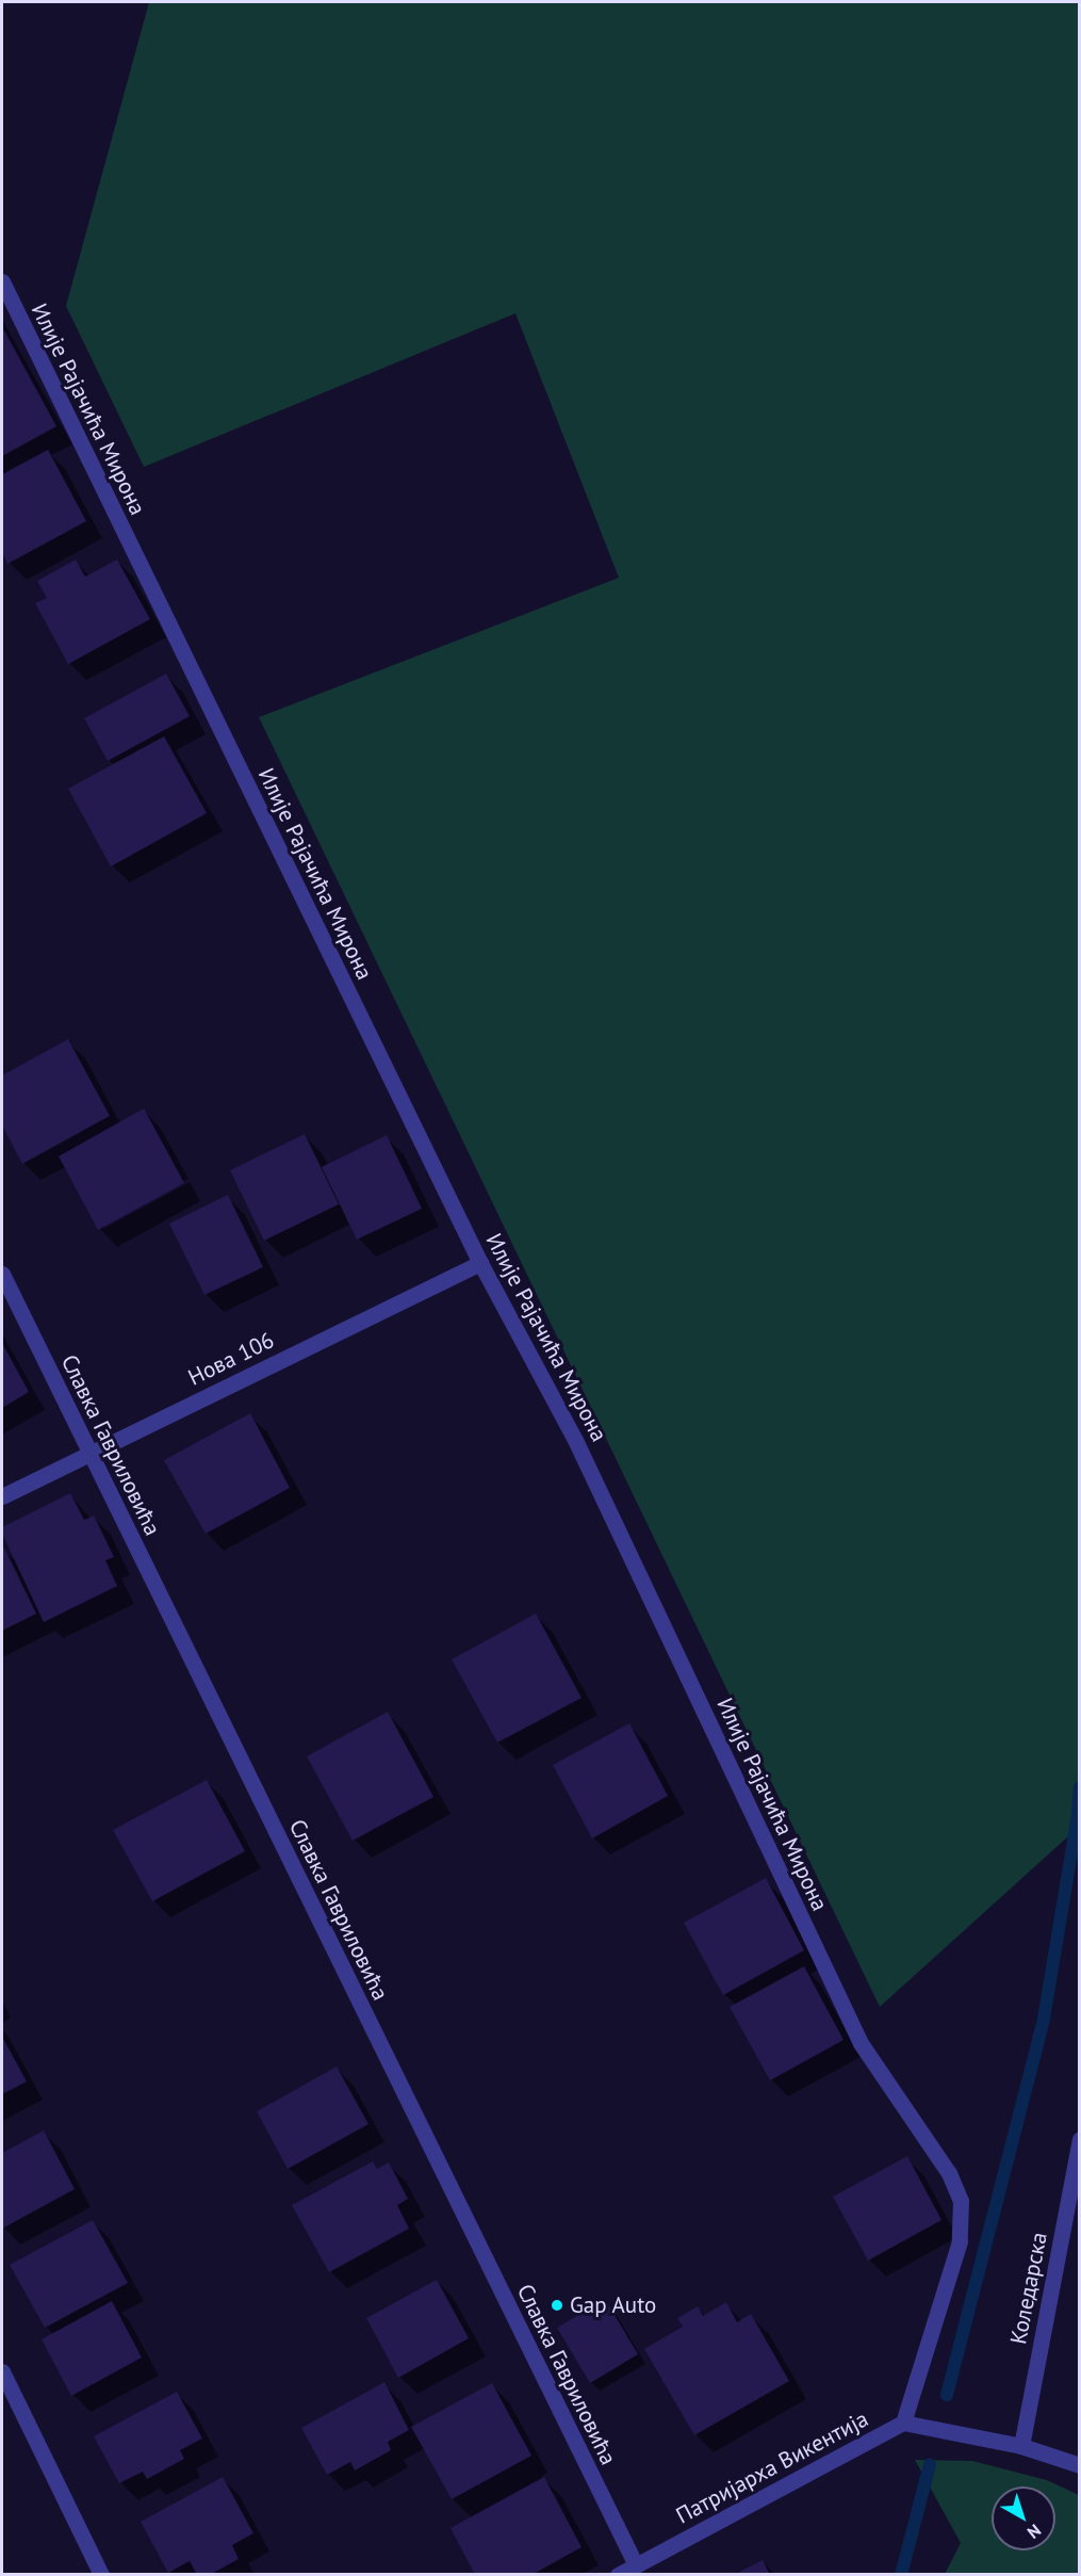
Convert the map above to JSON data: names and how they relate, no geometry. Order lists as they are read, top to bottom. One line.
{"streets":{"street":["Илије Рајачића Мирона","Нова 106","Славка Гавриловића","Коледарска","Патријарха Викентија"]},"crossings":[["Илије Рајачића Мирона","Нова 106"],["Илије Рајачића Мирона","Патријарха Викентија"],["Нова 106","Славка Гавриловића"],["Славка Гавриловића","Патријарха Викентија"],["Коледарска","Патријарха Викентија"]],"places":["Gap Auto"],"north":"bottom right"}
